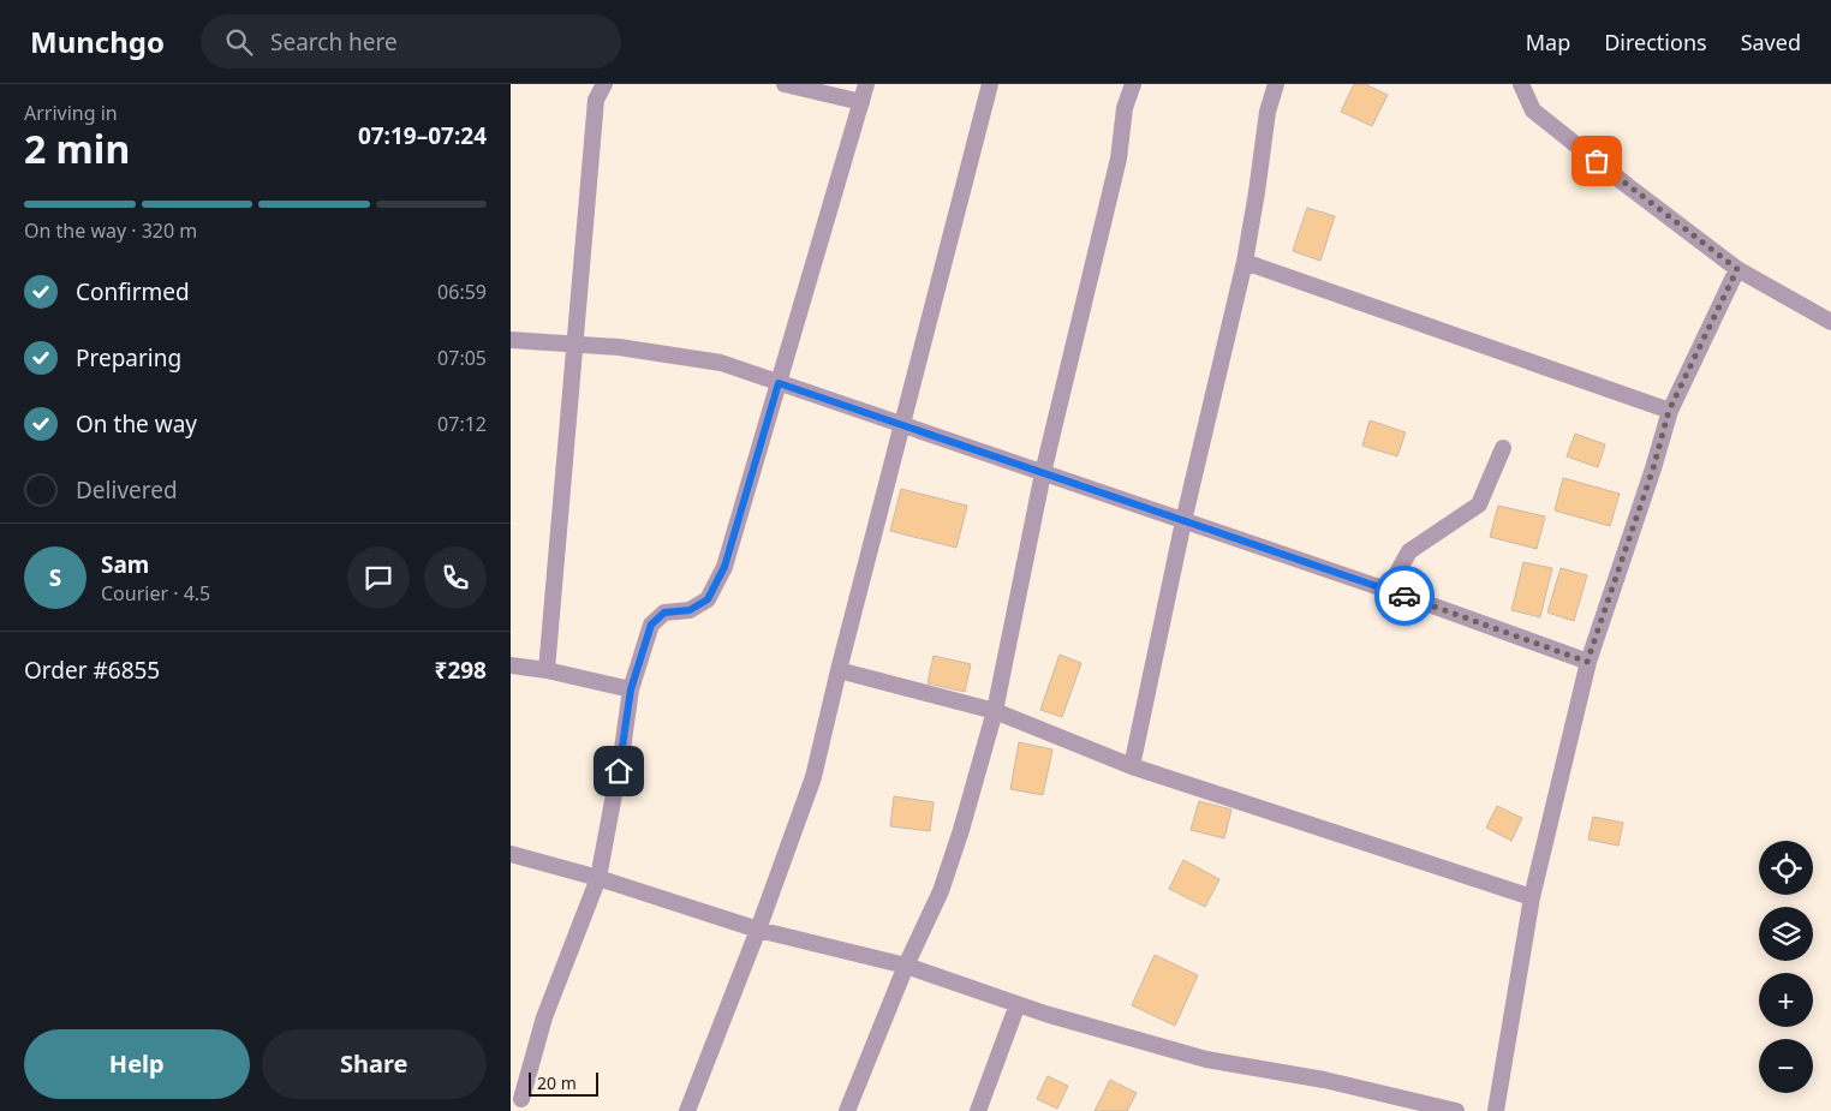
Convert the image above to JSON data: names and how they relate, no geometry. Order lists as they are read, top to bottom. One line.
{"scale_bar":"20 m","page":{"header":"Munchgo","search":"Search here","nav":["Map","Directions","Saved"],"heading":["2 min","Arriving in","07:19–07:24"],"panel":["Sam","Courier · 4.5","Order #6855","₹298"],"bar":"On the way · 320 m","list":[["Confirmed","06:59"],["Preparing","07:05"],["On the way","07:12"],"Delivered"],"round":"S","map_buttons":["+","−"],"buttons":["Help","Share"],"scale":"20 m"}}
